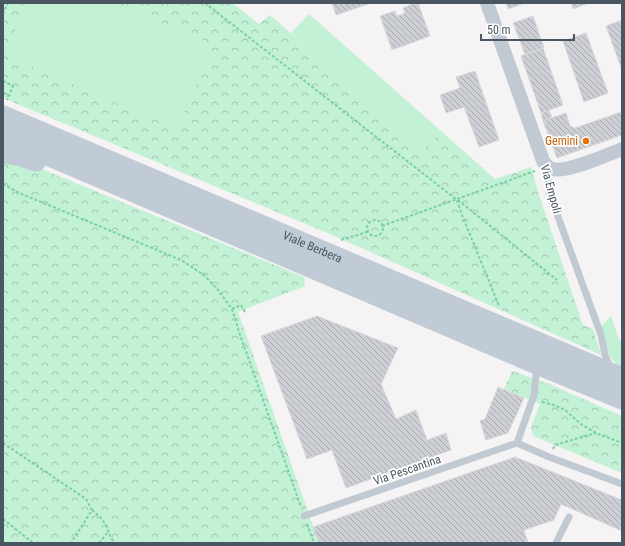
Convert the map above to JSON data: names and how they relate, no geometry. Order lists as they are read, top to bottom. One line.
{"streets":{"street":["Via Empoli","Viale Berbera"],"lane":["Via Pescantina"]},"crossings":[["Via Empoli","Viale Berbera"]],"places":["Gemini"],"scale_bar":"50 m"}
